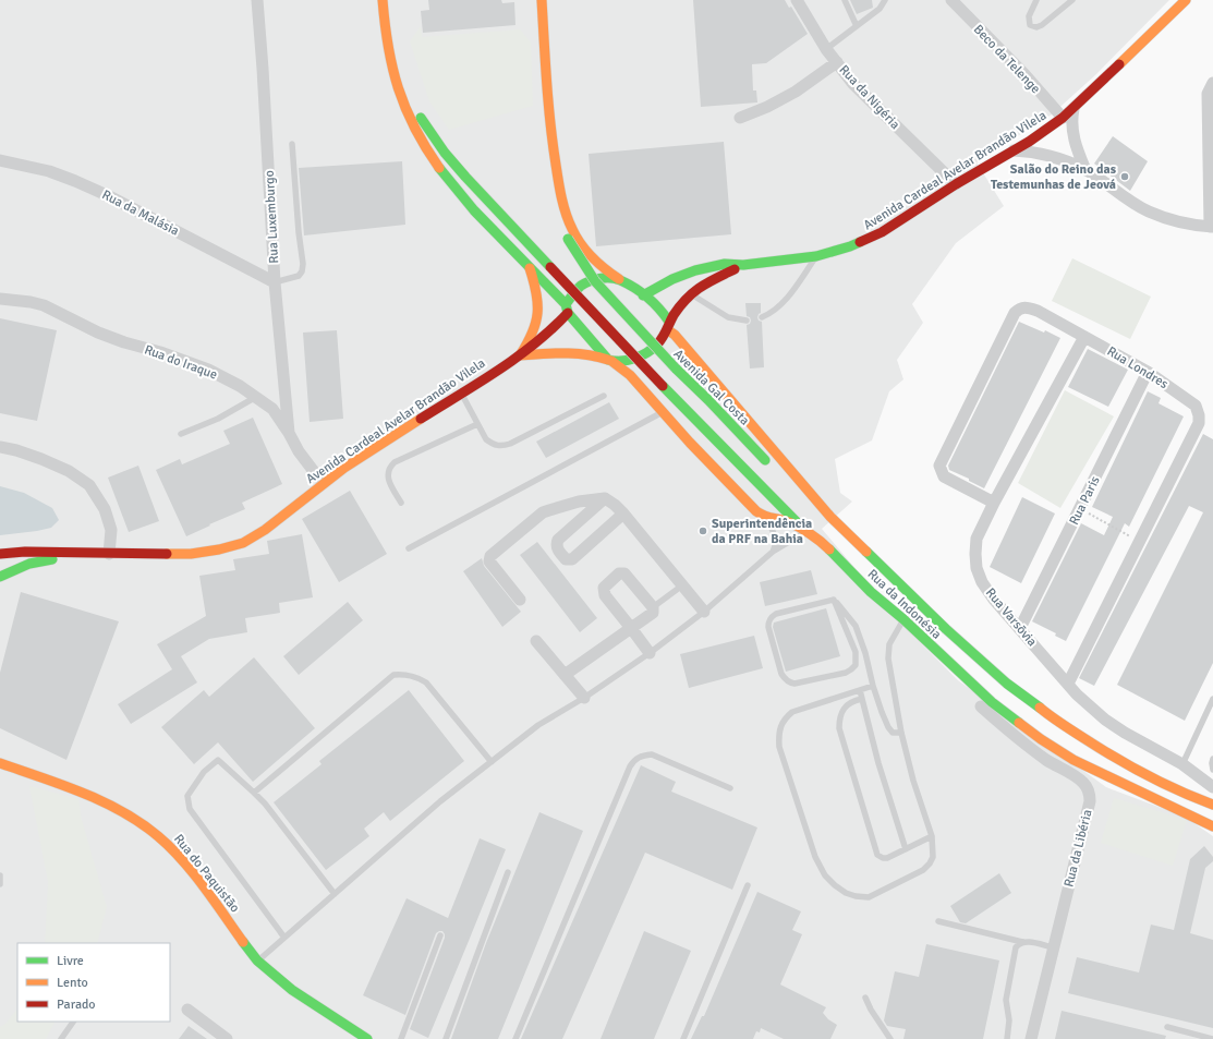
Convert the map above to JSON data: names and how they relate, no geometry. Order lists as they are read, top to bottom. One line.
{"streets":{"main road":["Avenida Cardeal Avelar Brandão Vilela","Avenida Gal Costa","Rua da Indonésia","Rua do Paquistão"],"street":["Beco da Telenge","Rua da Nigéria","Rua da Malásia","Rua Luxemburgo","Rua do Iraque","Rua Londres","Rua Paris","Rua Varsōvia","Rua da Libéria"]},"crossings":[["Beco da Telenge","Avenida Cardeal Avelar Brandão Vilela"],["Rua da Nigéria","Avenida Cardeal Avelar Brandão Vilela"],["Avenida Cardeal Avelar Brandão Vilela","Rua do Iraque"],["Avenida Cardeal Avelar Brandão Vilela","Avenida Gal Costa"],["Avenida Cardeal Avelar Brandão Vilela","Rua da Indonésia"],["Rua da Malásia","Rua Luxemburgo"],["Rua Luxemburgo","Rua do Iraque"],["Rua Londres","Rua Paris"],["Rua Londres","Rua Varsōvia"],["Avenida Gal Costa","Rua da Indonésia"],["Rua Paris","Rua Varsōvia"]],"places":["Salão do Reino das Testemunhas de Jeová","Superintendência da PRF na Bahia"],"legend":["Livre","Lento","Parado"]}
